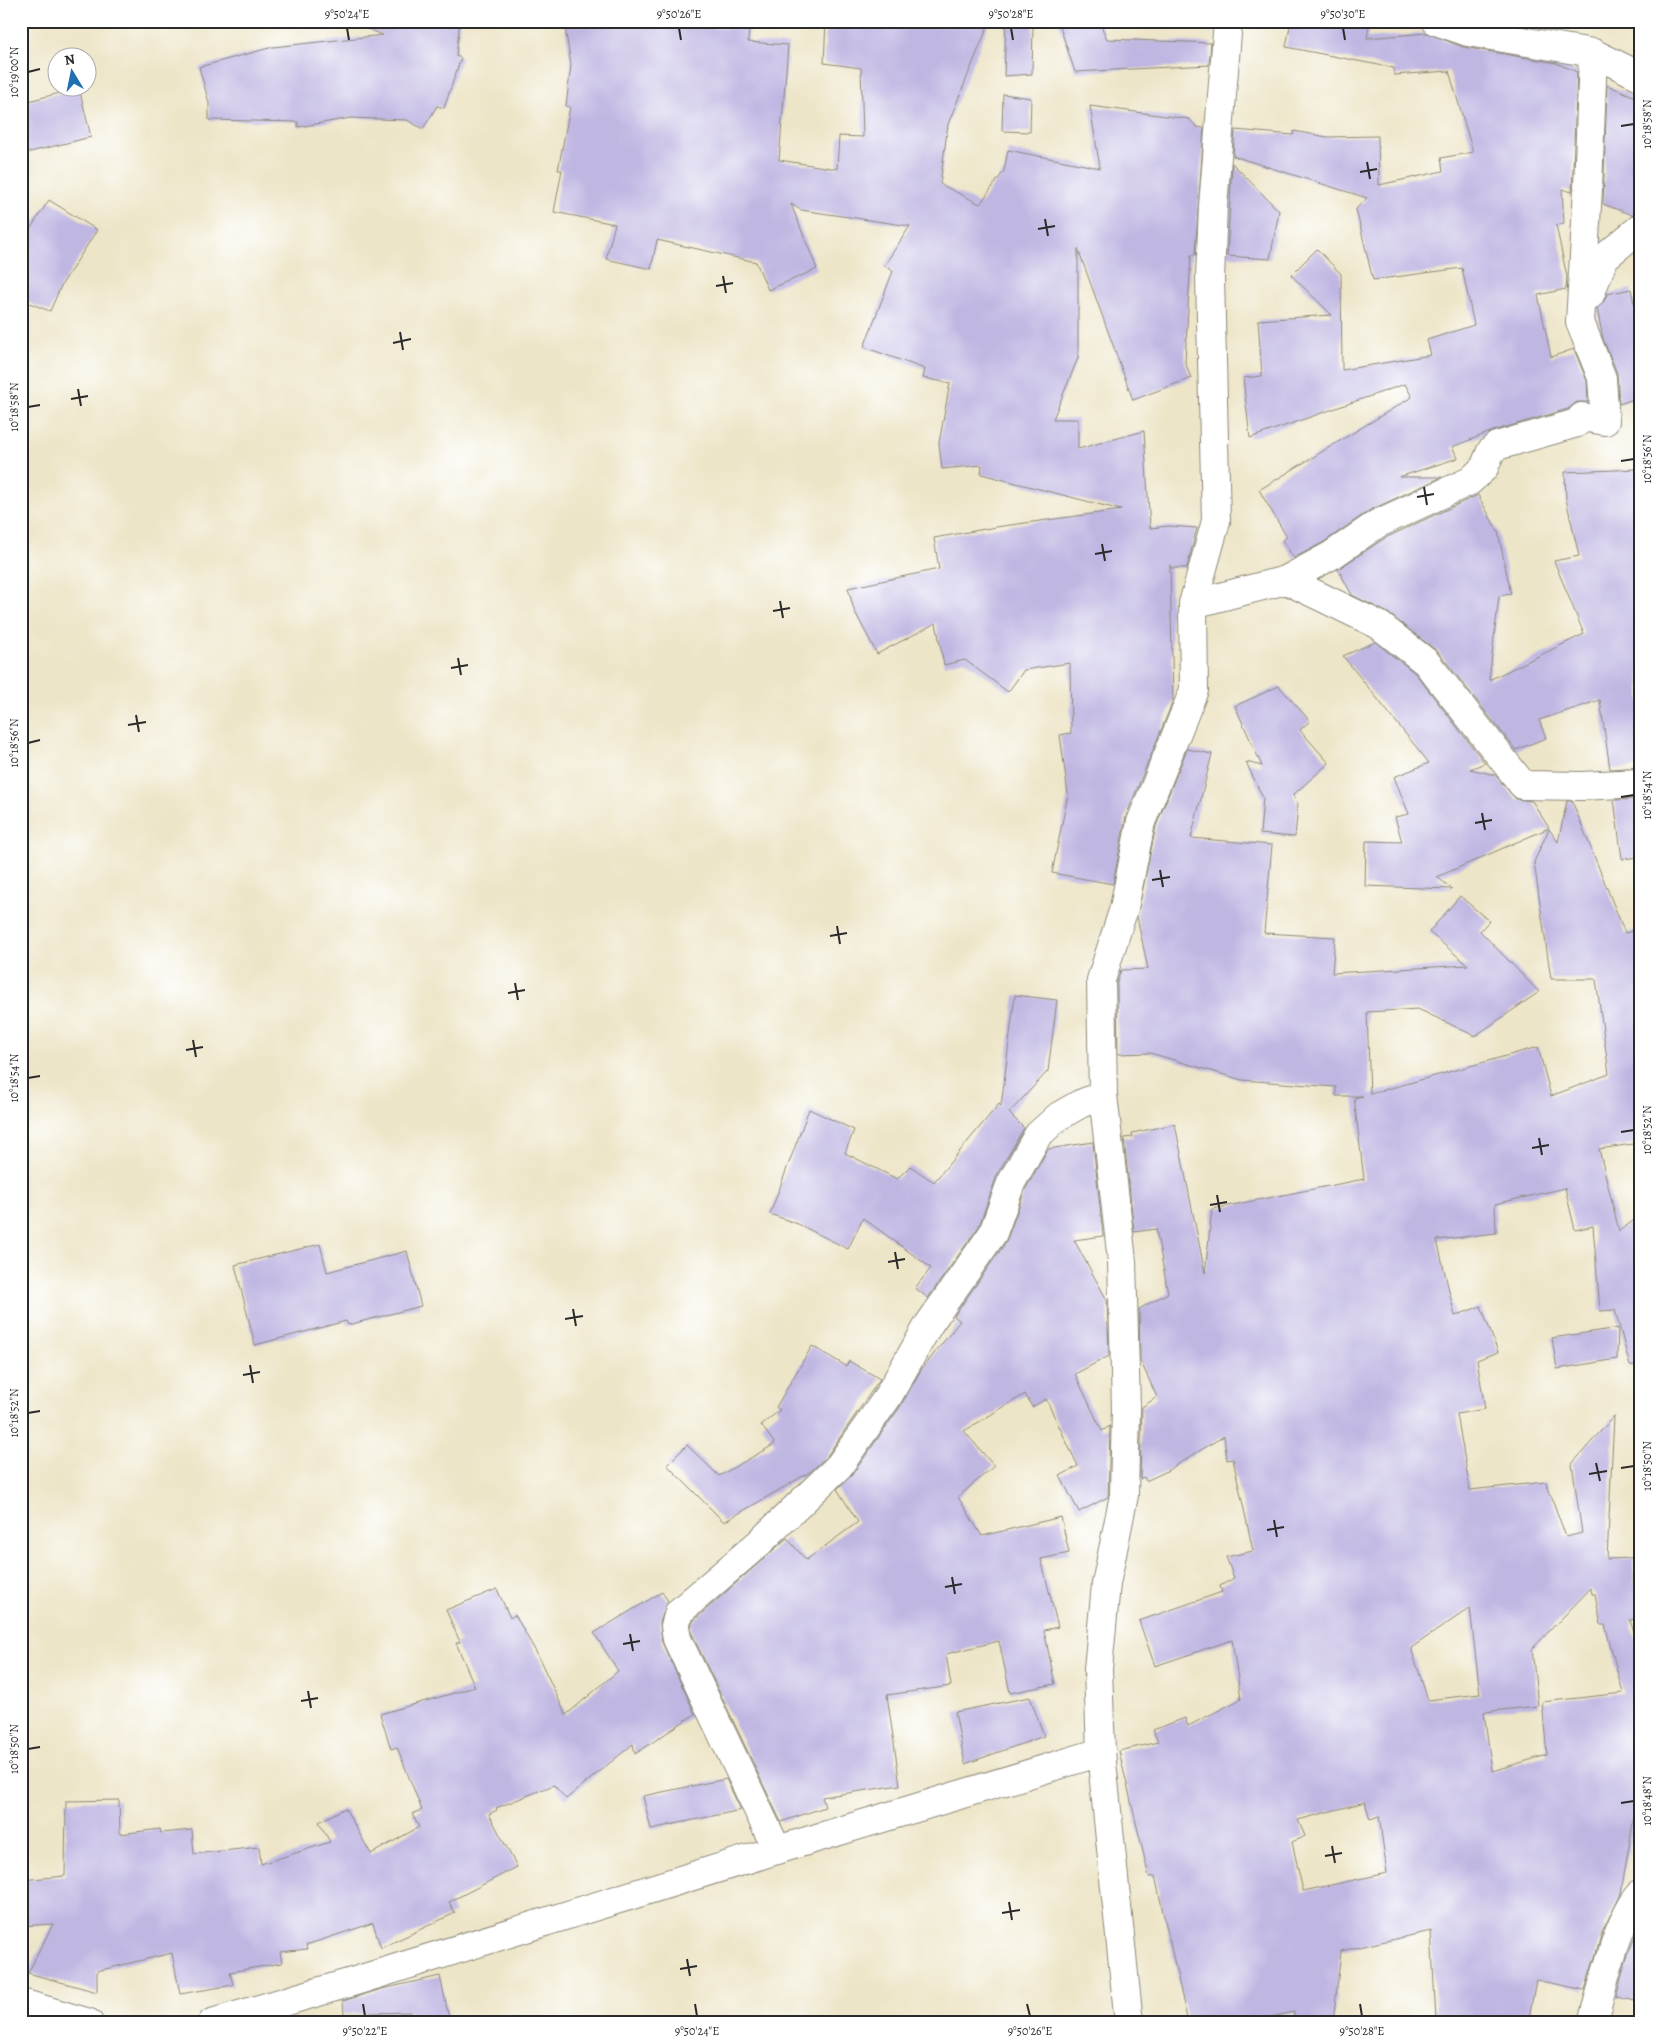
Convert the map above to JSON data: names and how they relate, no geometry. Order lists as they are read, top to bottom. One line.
{"north":"top","coordinates":["9°50'24\"E","9°50'26\"E","9°50'28\"E","9°50'30\"E","10°19'00\"N","10°18'58\"N","10°18'56\"N","10°18'54\"N","10°18'52\"N","10°18'50\"N","10°18'48\"N","9°50'22\"E"]}
